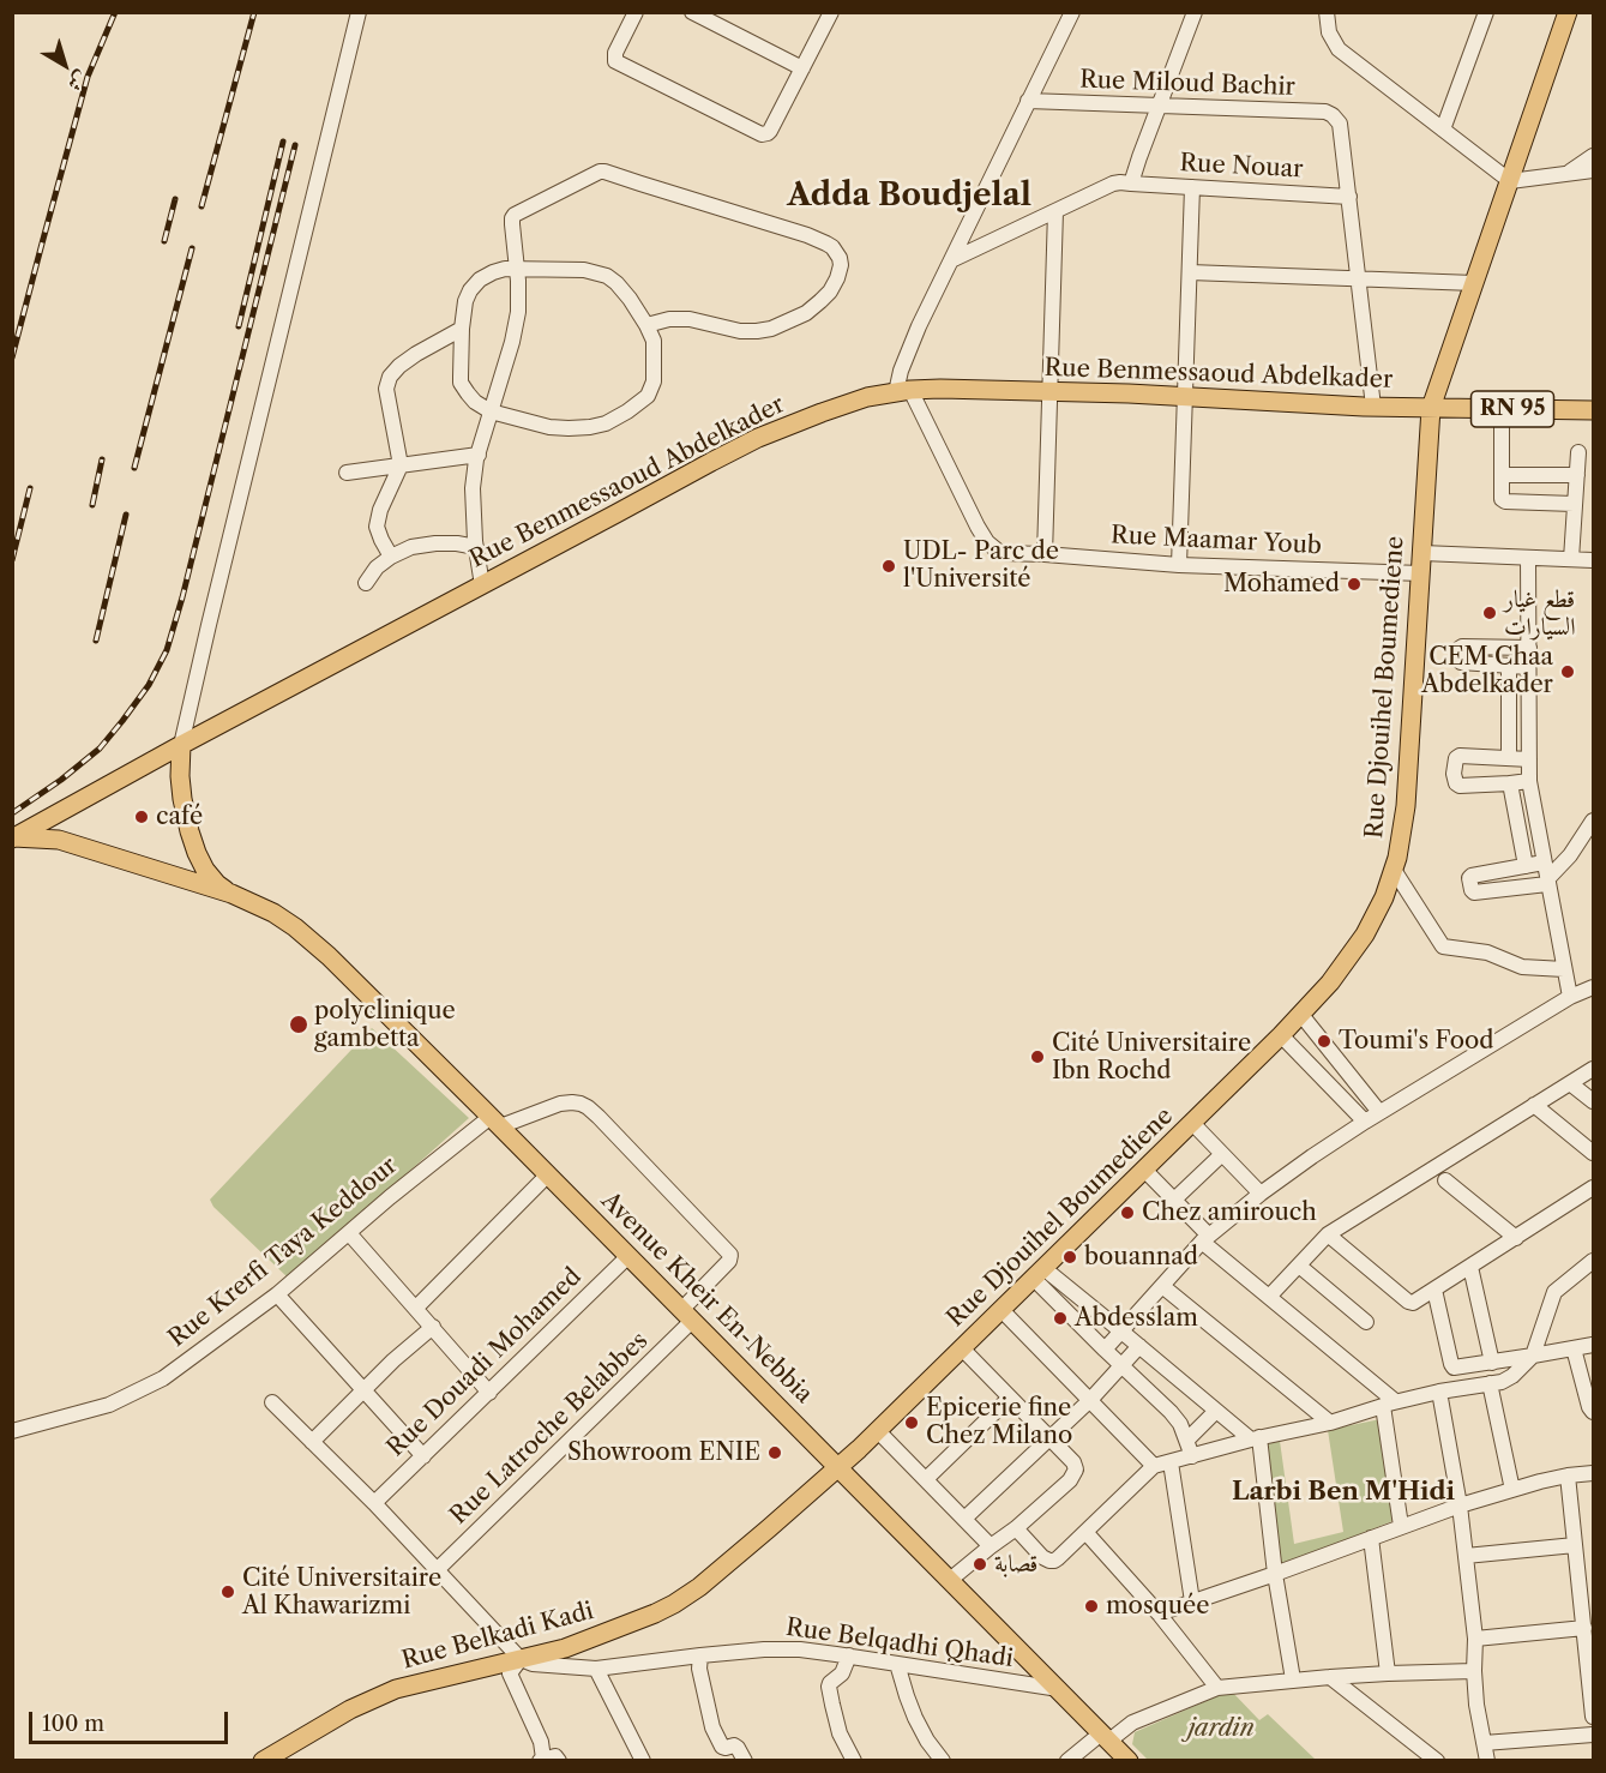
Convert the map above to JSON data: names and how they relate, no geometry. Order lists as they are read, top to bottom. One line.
{"streets":{"main road":["Rue Benmessaoud Abdelkader","RN 95","Rue Djouihel Boumediene","Avenue Kheir En-Nebbia","Rue Belkadi Kadi"],"street":["Rue Miloud Bachir","Rue Nouar","Rue Maamar Youb","Rue Krerfi Taya Keddour","Rue Douadi Mohamed","Rue Latroche Belabbes","Rue Belqadhi Qhadi"]},"crossings":[["Rue Miloud Bachir","Rue Nouar"],["Rue Benmessaoud Abdelkader","RN 95"],["Rue Benmessaoud Abdelkader","Rue Maamar Youb"],["Rue Benmessaoud Abdelkader","Rue Djouihel Boumediene"],["RN 95","Rue Djouihel Boumediene"],["Rue Maamar Youb","Rue Djouihel Boumediene"],["Rue Djouihel Boumediene","Avenue Kheir En-Nebbia"],["Rue Djouihel Boumediene","Rue Belkadi Kadi"],["Rue Krerfi Taya Keddour","Avenue Kheir En-Nebbia"],["Rue Krerfi Taya Keddour","Rue Latroche Belabbes"],["Avenue Kheir En-Nebbia","Rue Douadi Mohamed"],["Avenue Kheir En-Nebbia","Rue Latroche Belabbes"],["Avenue Kheir En-Nebbia","Rue Belkadi Kadi"],["Avenue Kheir En-Nebbia","Rue Belqadhi Qhadi"],["Rue Belkadi Kadi","Rue Belqadhi Qhadi"]],"districts":["Adda Boudjelal","Larbi Ben M'Hidi"],"parks":["jardin"],"places":["UDL- Parc de l'Université","Mohamed","قطع غيار السيارات","CEM Chaa Abdelkader","café","polyclinique gambetta","Toumi's Food","Cité Universitaire Ibn Rochd","Chez amirouch","bouannad","Abdesslam","Epicerie fine Chez Milano","Showroom ENIE","قصابة","Cité Universitaire Al Khawarizmi","mosquée"],"scale_bar":"100 m","north":"bottom right"}
